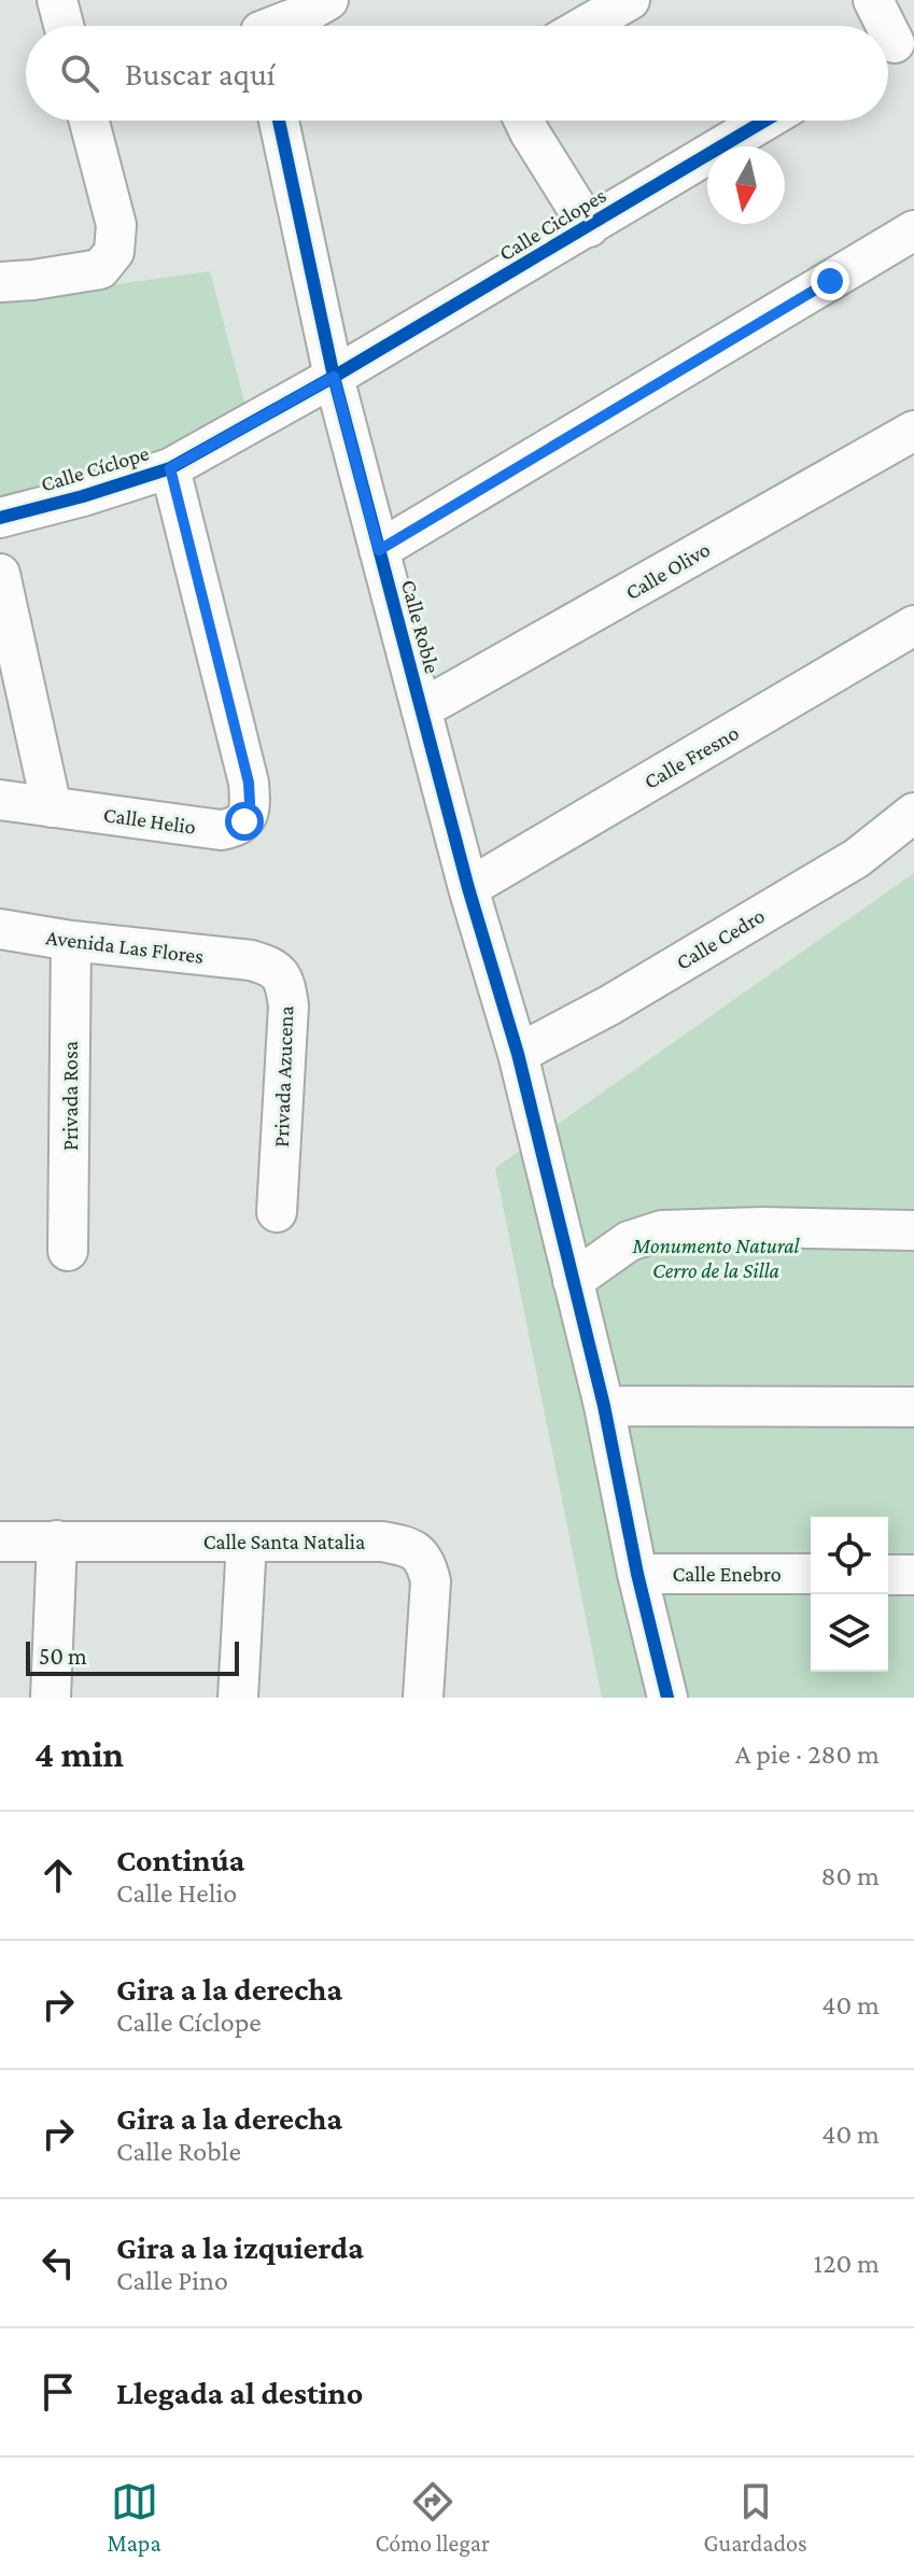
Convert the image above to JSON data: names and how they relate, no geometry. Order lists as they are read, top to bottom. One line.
{"streets":{"street":["Calle Ciclopes","Calle Cíclope","Calle Olivo","Calle Roble","Calle Fresno","Calle Helio","Calle Cedro","Avenida Las Flores","Privada Azucena","Privada Rosa","Calle Santa Natalia","Calle Enebro"]},"crossings":[["Calle Ciclopes","Calle Cíclope"],["Calle Ciclopes","Calle Roble"],["Calle Cíclope","Calle Roble"],["Calle Cíclope","Calle Helio"],["Calle Olivo","Calle Roble"],["Calle Roble","Calle Fresno"],["Calle Roble","Calle Cedro"],["Calle Roble","Calle Enebro"],["Avenida Las Flores","Privada Azucena"],["Avenida Las Flores","Privada Rosa"]],"parks":["Monumento Natural Cerro de la Silla"],"scale_bar":"50 m","north":"bottom","page":{"search":"Buscar aquí","scale":"50 m","heading":["4 min","A pie · 280 m"],"list":[["Continúa","Calle Helio","80 m"],["Gira a la derecha","Calle Cíclope","40 m"],["Gira a la derecha","Calle Roble","40 m"],["Gira a la izquierda","Calle Pino","120 m"],"Llegada al destino"],"nav":["Mapa","Cómo llegar","Guardados"]}}
